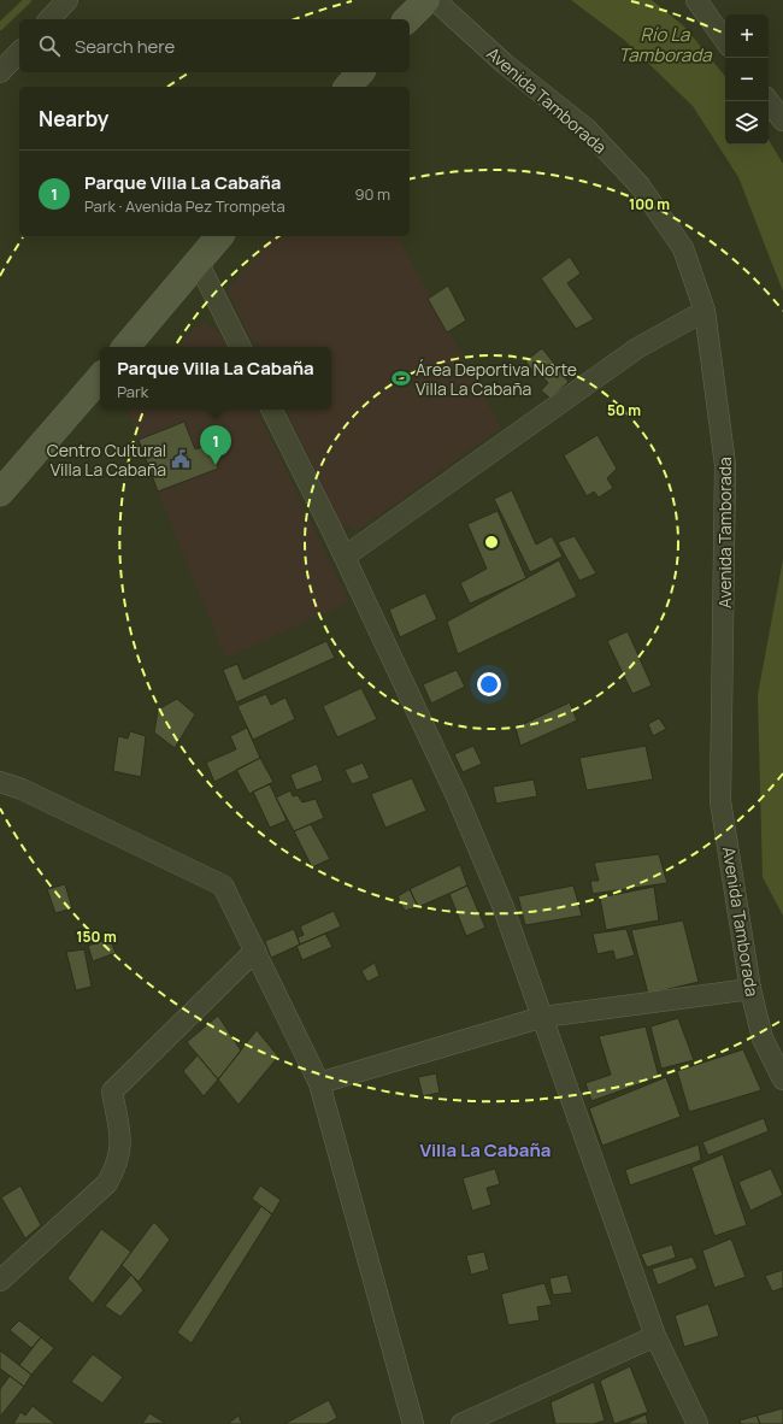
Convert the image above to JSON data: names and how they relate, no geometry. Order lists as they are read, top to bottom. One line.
{"streets":{"street":["Avenida Tamborada"]},"districts":["Villa La Cabaña"],"water":["Río La Tamborada"],"places":{"sports":["Área Deportiva Norte Villa La Cabaña"],"public building":["Centro Cultural Villa La Cabaña"]},"page":{"map_buttons":["+","−"],"search":"Search here","heading":"Nearby","list":[{"mark":"1","name":"Parque Villa La Cabaña","note":"Park · Avenida Pez Trompeta","value":"90 m"}],"popup":["Parque Villa La Cabaña","Park"],"pins":"1"},"rings":["100 m","50 m","150 m"]}
